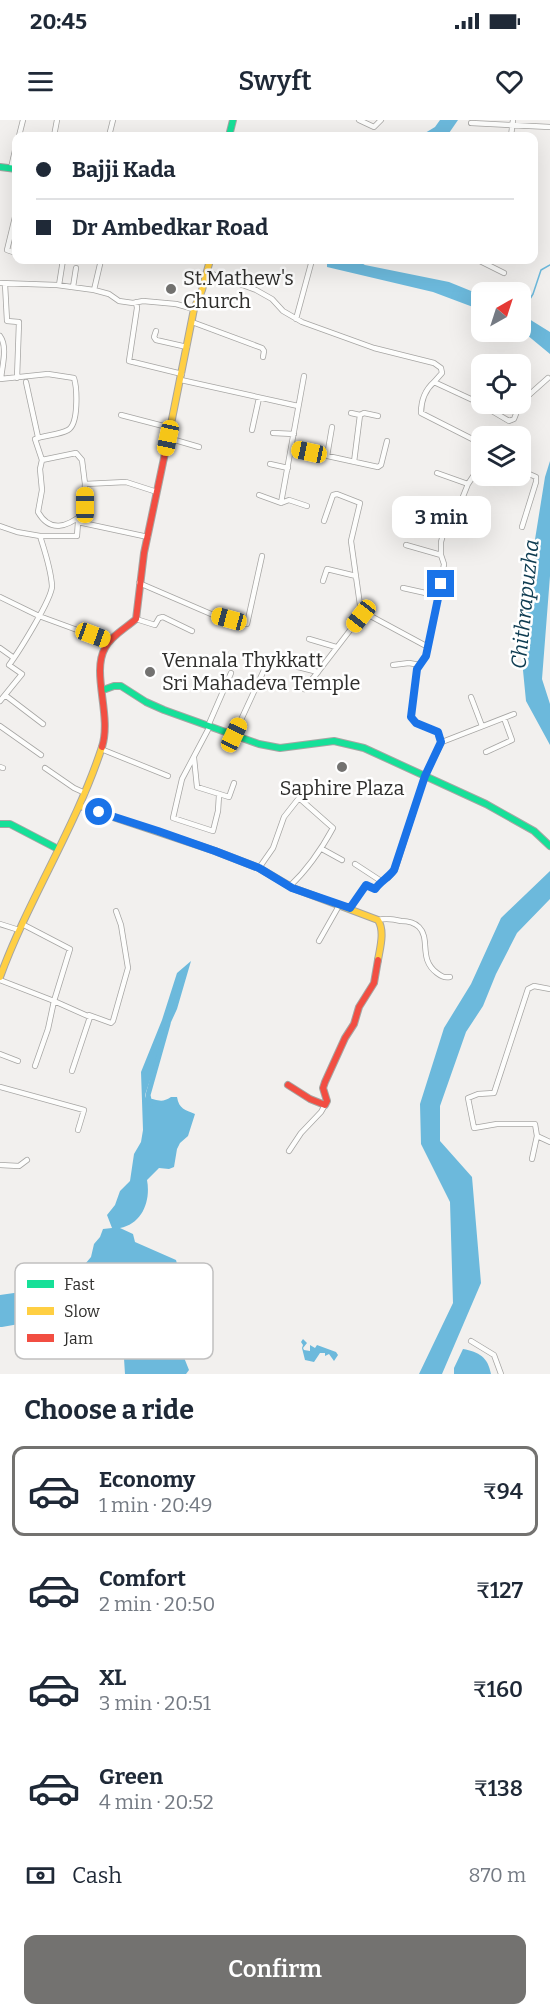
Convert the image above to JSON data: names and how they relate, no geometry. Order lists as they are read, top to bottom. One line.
{"water":["Chithrapuzha"],"places":["St.Mathew's Church","Vennala Thykkatt Sri Mahadeva Temple","Saphire Plaza"],"legend":["Fast","Slow","Jam"],"north":"top right","page":{"status":"20:45","header":"Swyft","banner":["Bajji Kada","Dr Ambedkar Road"],"bubble":"3 min","heading":"Choose a ride","list":[{"name":"Economy","note":"1 min · 20:49","value":"₹94"},{"name":"Comfort","note":"2 min · 20:50","value":"₹127"},{"name":"XL","note":"3 min · 20:51","value":"₹160"},{"name":"Green","note":"4 min · 20:52","value":"₹138"}],"pay":["Cash","870 m"],"buttons":"Confirm"}}
